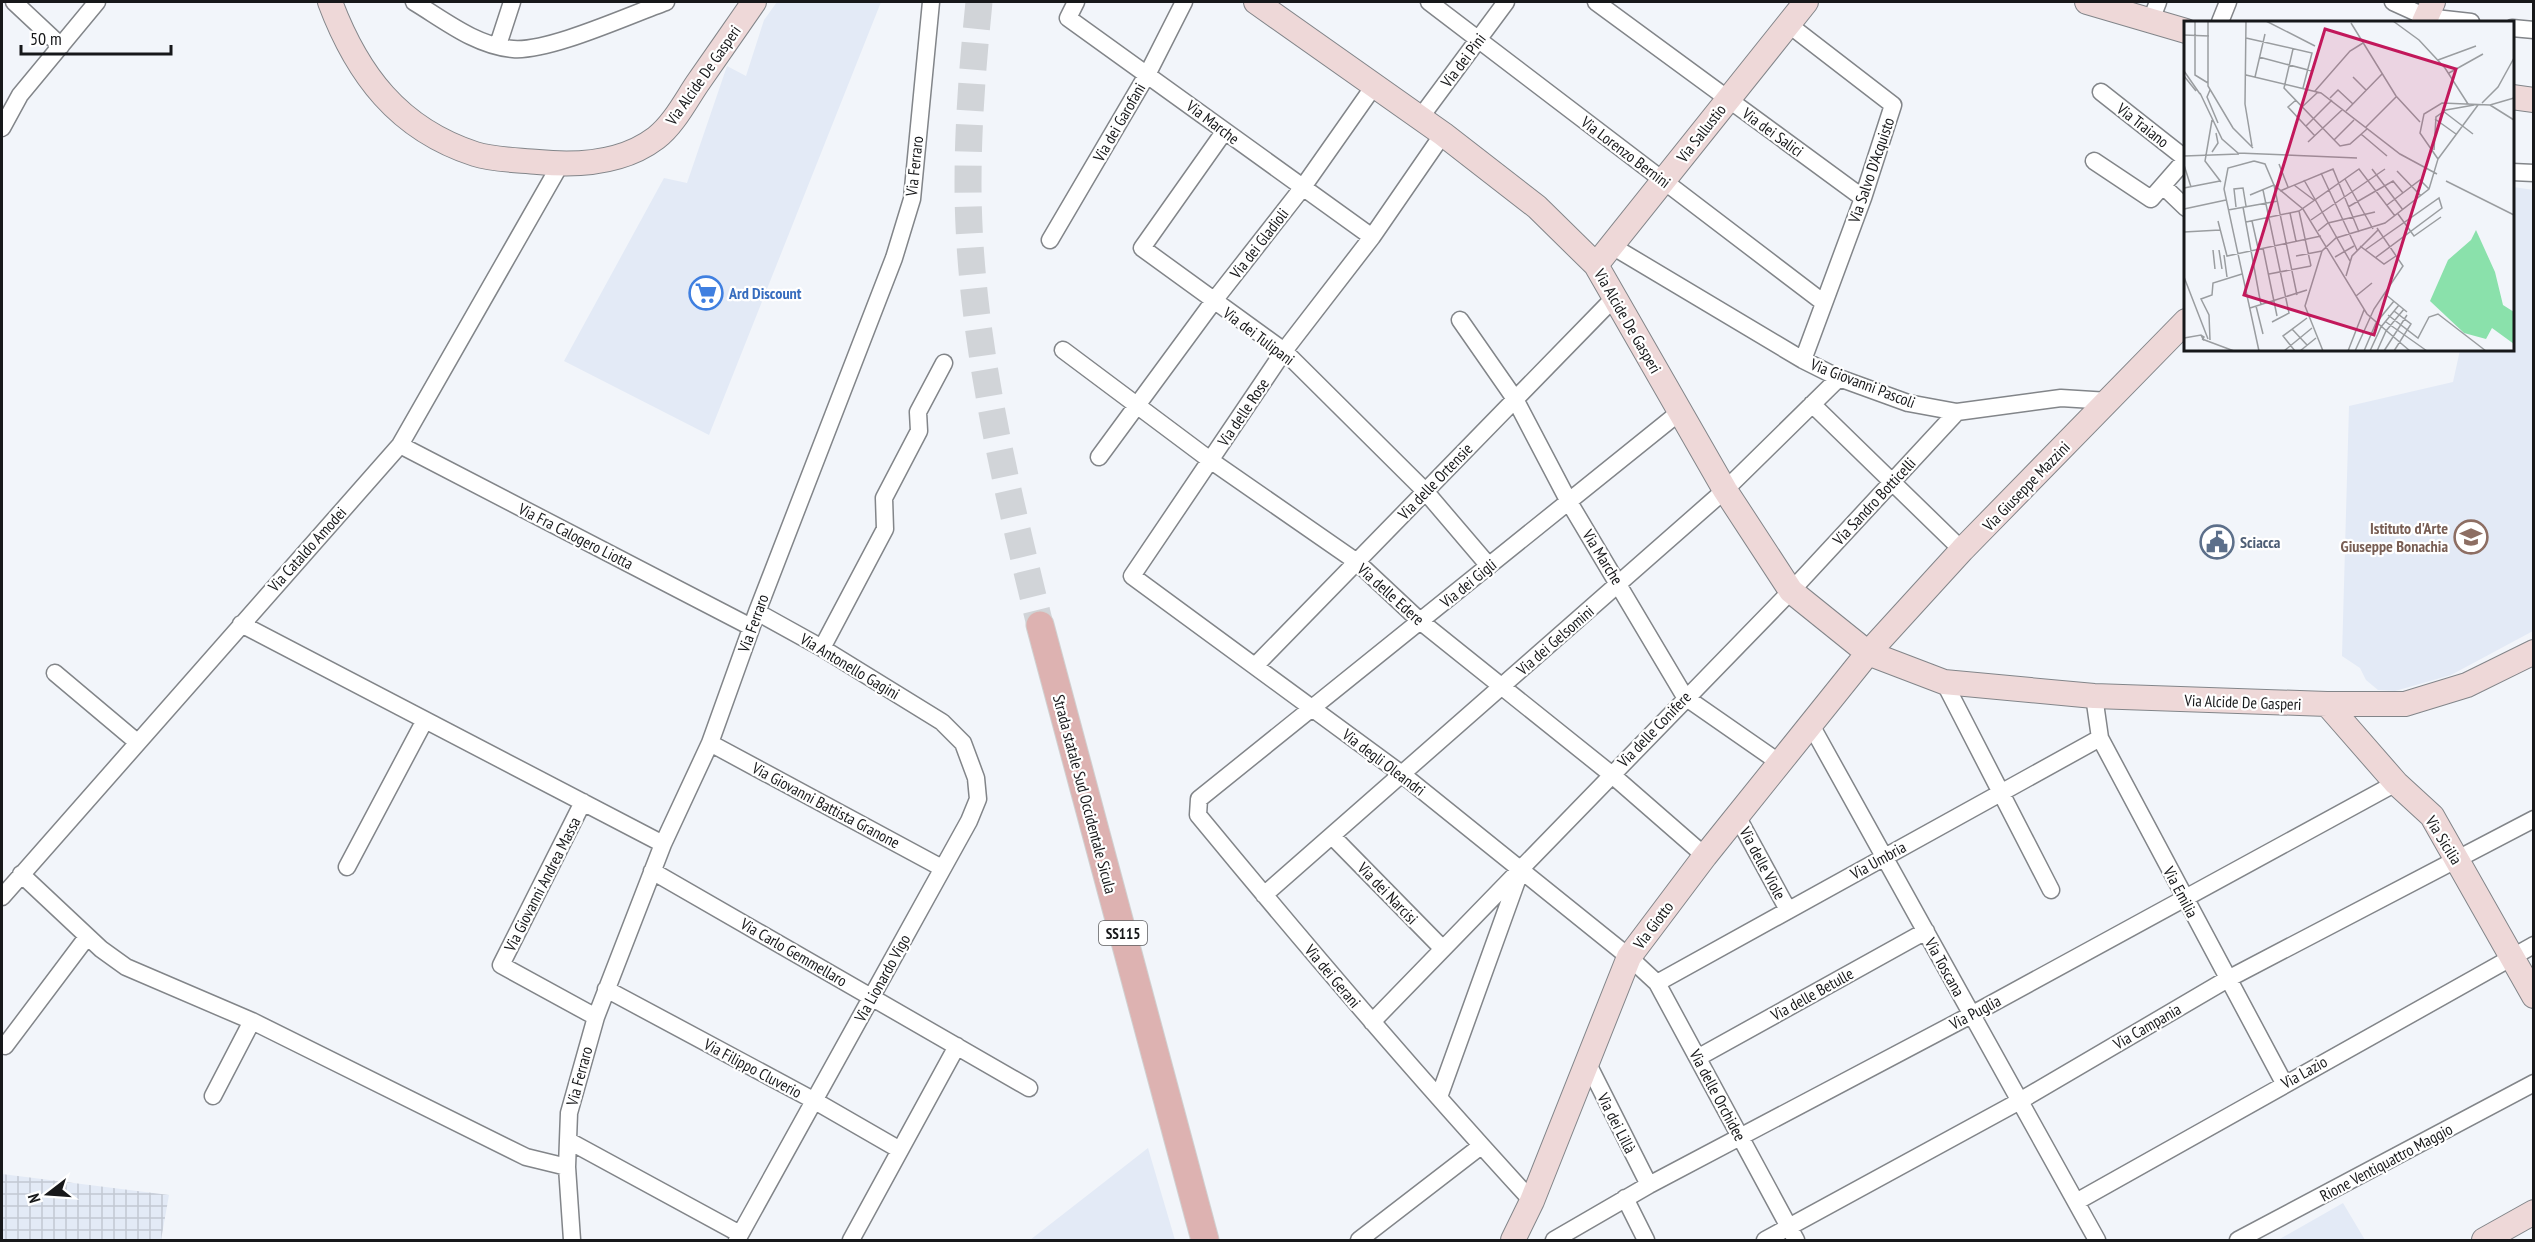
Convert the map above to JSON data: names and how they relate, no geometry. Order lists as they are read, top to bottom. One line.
{"streets":{"main road":["Strada statale Sud Occidentale Sicula","SS115"],"street":["Via dei Pini","Via Alcide De Gasperi","Via dei Garofani","Via Marche","Via Traiano","Via dei Salici","Via Sallustio","Via Lorenzo Bernini","Via Ferraro","Via Salvo D'Acquisto","Via dei Gladioli","Via dei Tulipani","Via Giovanni Pascoli","Via delle Rose","Via delle Ortensie","Via Giuseppe Mazzini","Via Sandro Botticelli","Via Fra Calogero Liotta","Via Cataldo Amodei","Via dei Gigli","Via delle Edere","Via dei Gelsomini","Via Antonello Gagini","Via delle Conifere","Via degli Oleandri","Via Giovanni Battista Granone","Via Sicilia","Via Umbria","Via delle Viole","Via Giovanni Andrea Massa","Via Emilia","Via dei Narcisi","Via Giotto","Via Carlo Gemmellaro","Via Toscana","Via dei Gerani","Via Lionardo Vigo","Via delle Betulle","Via Puglia","Via Campania","Via Filippo Cluverio","Via Lazio","Via delle Orchidee","Via dei Lillà","Rione Ventiquattro Maggio"]},"crossings":[["Via dei Pini","Via Alcide De Gasperi"],["Via dei Pini","Via Lorenzo Bernini"],["Via Alcide De Gasperi","Via Sallustio"],["Via Alcide De Gasperi","Via dei Gladioli"],["Via Alcide De Gasperi","Via delle Rose"],["Via Alcide De Gasperi","Via delle Ortensie"],["Via Alcide De Gasperi","Via Giuseppe Mazzini"],["Via Alcide De Gasperi","Via Sandro Botticelli"],["Via Alcide De Gasperi","Via Cataldo Amodei"],["Via Alcide De Gasperi","Via dei Gigli"],["Via Alcide De Gasperi","Via dei Gelsomini"],["Via Alcide De Gasperi","Via delle Conifere"],["Via Alcide De Gasperi","Via Sicilia"],["Via Alcide De Gasperi","Via Emilia"],["Via Alcide De Gasperi","Via Giotto"],["Via dei Garofani","Via Marche"],["Via Marche","Via dei Gladioli"],["Via Marche","Via dei Tulipani"],["Via Marche","Via delle Rose"],["Via Marche","Via delle Ortensie"],["Via Marche","Via dei Gigli"],["Via Marche","Via dei Gelsomini"],["Via Marche","Via delle Conifere"],["Via Marche","Via Giotto"],["Via dei Salici","Via Sallustio"],["Via dei Salici","Via Salvo D'Acquisto"],["Via Sallustio","Via Lorenzo Bernini"],["Via Sallustio","Via Salvo D'Acquisto"],["Via Sallustio","Via Giovanni Pascoli"],["Via Lorenzo Bernini","Via Salvo D'Acquisto"],["Via Ferraro","Via Fra Calogero Liotta"],["Via Ferraro","Via Antonello Gagini"],["Via Ferraro","Via Giovanni Battista Granone"],["Via Ferraro","Via Giovanni Andrea Massa"],["Via Ferraro","Via Carlo Gemmellaro"],["Via Ferraro","Via Lionardo Vigo"],["Via Ferraro","Via Filippo Cluverio"],["Via Salvo D'Acquisto","Via Giovanni Pascoli"],["Via dei Gladioli","Via dei Tulipani"],["Via dei Gladioli","Via delle Edere"],["Via dei Tulipani","Via delle Rose"],["Via dei Tulipani","Via delle Ortensie"],["Via dei Tulipani","Via dei Gigli"],["Via Giovanni Pascoli","Via Giuseppe Mazzini"],["Via Giovanni Pascoli","Via Sandro Botticelli"],["Via Giovanni Pascoli","Via dei Gelsomini"],["Via delle Rose","Via delle Edere"],["Via delle Rose","Via degli Oleandri"],["Via delle Ortensie","Via delle Edere"],["Via delle Ortensie","Via degli Oleandri"],["Via Giuseppe Mazzini","Via Giotto"],["Via Sandro Botticelli","Via delle Conifere"],["Via Fra Calogero Liotta","Via Cataldo Amodei"],["Via Fra Calogero Liotta","Via Antonello Gagini"],["Via dei Gigli","Via delle Edere"],["Via dei Gigli","Via degli Oleandri"],["Via dei Gigli","Via dei Gerani"],["Via delle Edere","Via dei Gelsomini"],["Via delle Edere","Via delle Conifere"],["Via delle Edere","Via Giotto"],["Via dei Gelsomini","Via degli Oleandri"],["Via dei Gelsomini","Via dei Narcisi"],["Via dei Gelsomini","Via dei Gerani"],["Via Antonello Gagini","Via Lionardo Vigo"],["Via delle Conifere","Via degli Oleandri"],["Via delle Conifere","Via dei Narcisi"],["Via delle Conifere","Via dei Gerani"],["Via degli Oleandri","Via Giotto"],["Via degli Oleandri","Via delle Orchidee"],["Via Giovanni Battista Granone","Via Lionardo Vigo"],["Via Sicilia","Via Puglia"],["Via Sicilia","Via Campania"],["Via Sicilia","Via Lazio"],["Via Umbria","Via delle Viole"],["Via Umbria","Via Emilia"],["Via Umbria","Via Toscana"],["Via Umbria","Via delle Orchidee"],["Via delle Viole","Via Giotto"],["Via Emilia","Via Puglia"],["Via Emilia","Via Campania"],["Via Emilia","Via Lazio"],["Via Giotto","Via Toscana"],["Via Giotto","Via dei Gerani"],["Via Giotto","Via delle Orchidee"],["Via Giotto","Via dei Lillà"],["Via Carlo Gemmellaro","Via Lionardo Vigo"],["Via Toscana","Via delle Betulle"],["Via Toscana","Via Puglia"],["Via Toscana","Via Campania"],["Via Toscana","Via Lazio"],["Via Lionardo Vigo","Via Filippo Cluverio"],["Via delle Betulle","Via delle Orchidee"],["Via Puglia","Via delle Orchidee"],["Via Puglia","Via dei Lillà"],["Via Campania","Via delle Orchidee"]],"places":{"supermarket":["Ard Discount"],"school or university":["Istituto d'Arte Giuseppe Bonachia"],"public building":["Sciacca"]},"scale_bar":"50 m","north":"left"}
